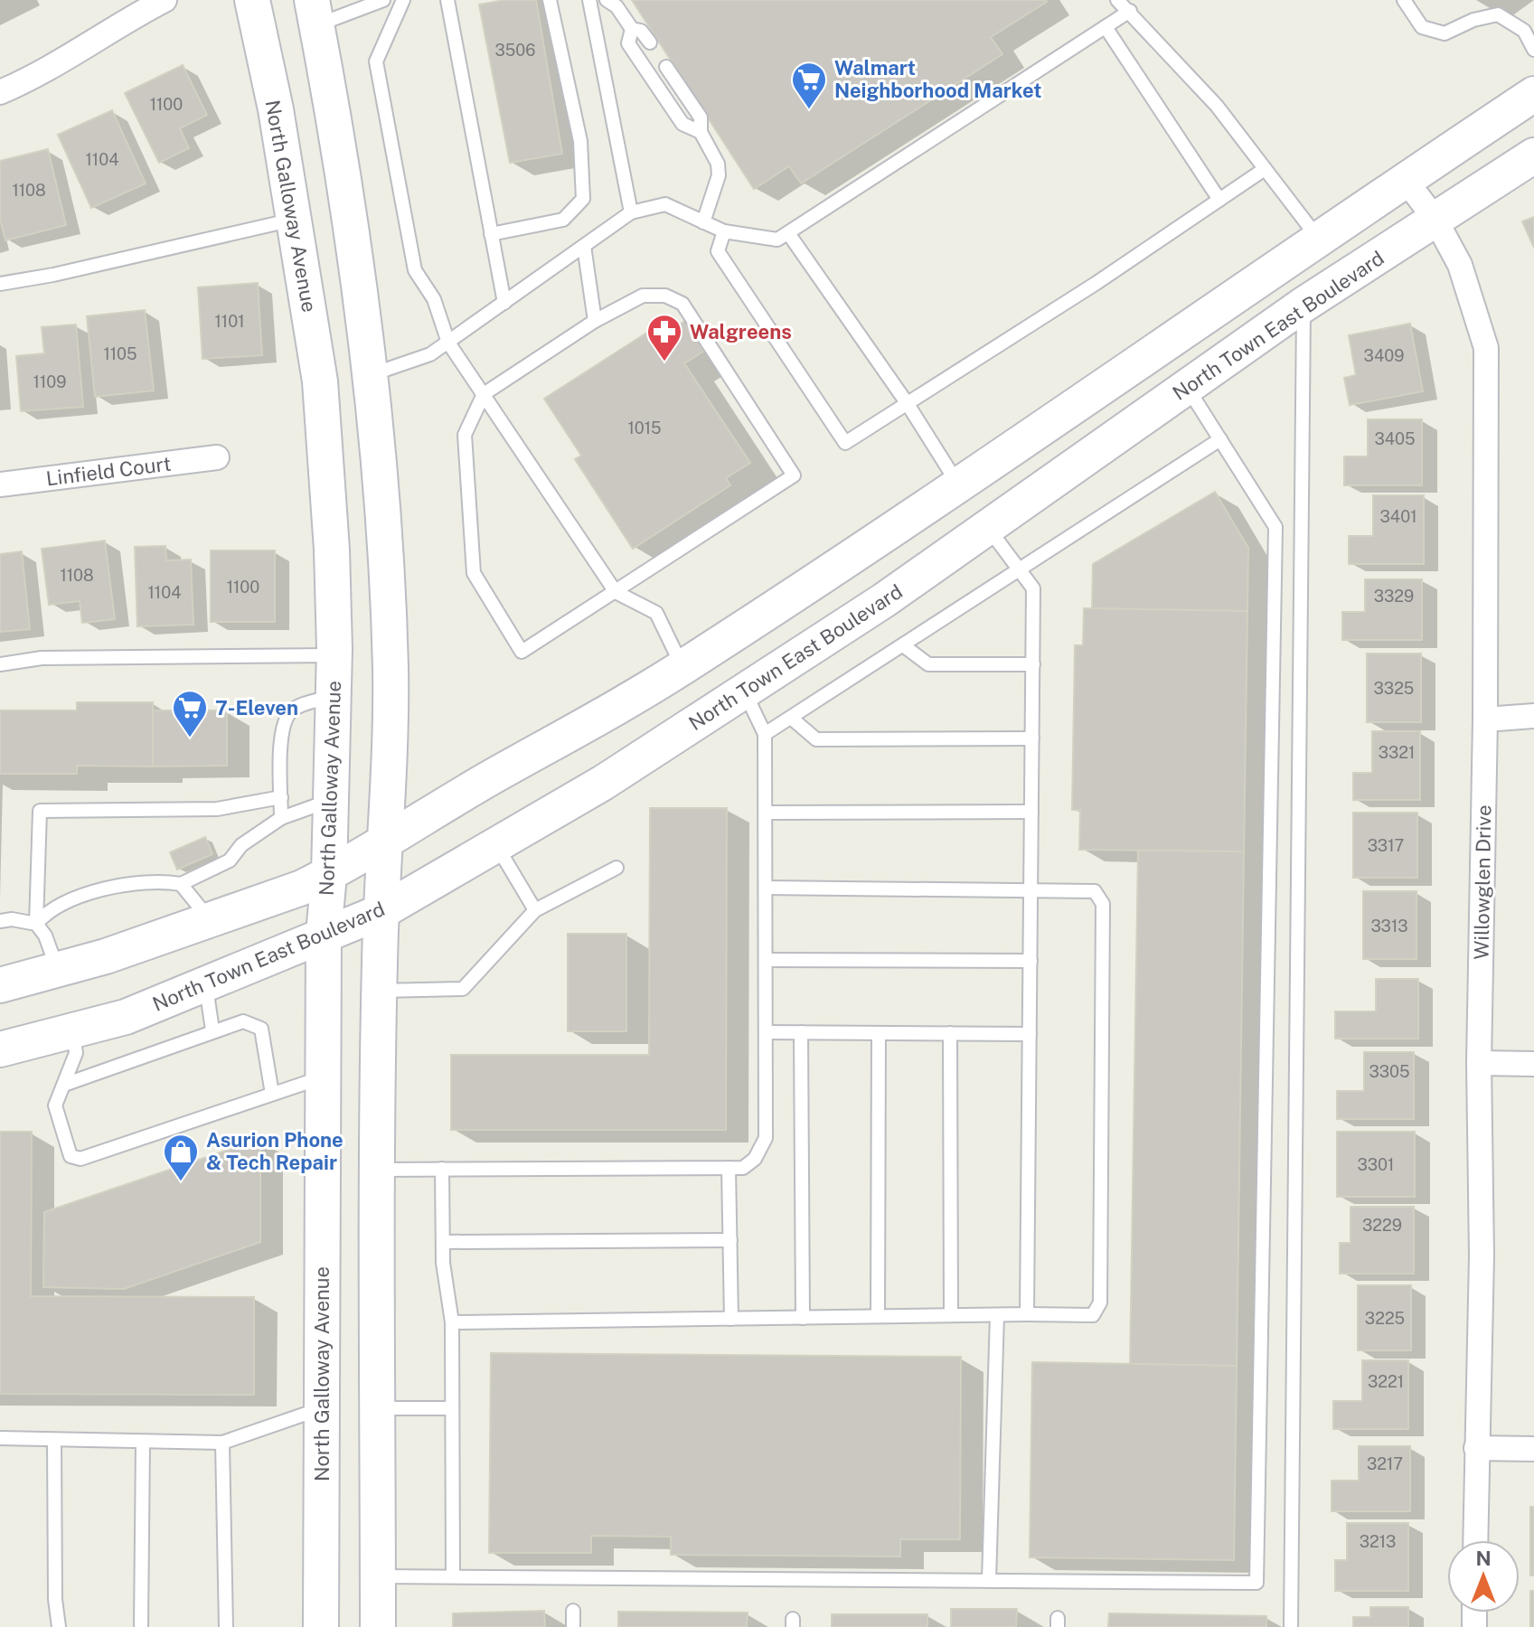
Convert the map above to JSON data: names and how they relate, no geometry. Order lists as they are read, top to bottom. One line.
{"streets":{"main road":["North Galloway Avenue","North Town East Boulevard"],"street":["Linfield Court","Willowglen Drive"]},"crossings":[["North Galloway Avenue","North Town East Boulevard"],["North Town East Boulevard","Willowglen Drive"]],"places":{"supermarket":["Walmart Neighborhood Market","7-Eleven"],"pharmacy":["Walgreens"],"shop":["Asurion Phone & Tech Repair"]},"house_numbers":["3506","1100","1104","1108","1101","1105","3409","1109","1015","3405","3401","1108","1100","1104","3329","3325","3321","3317","3313","3305","3301","3229","3225","3221","3217","3213"],"north":"top"}
